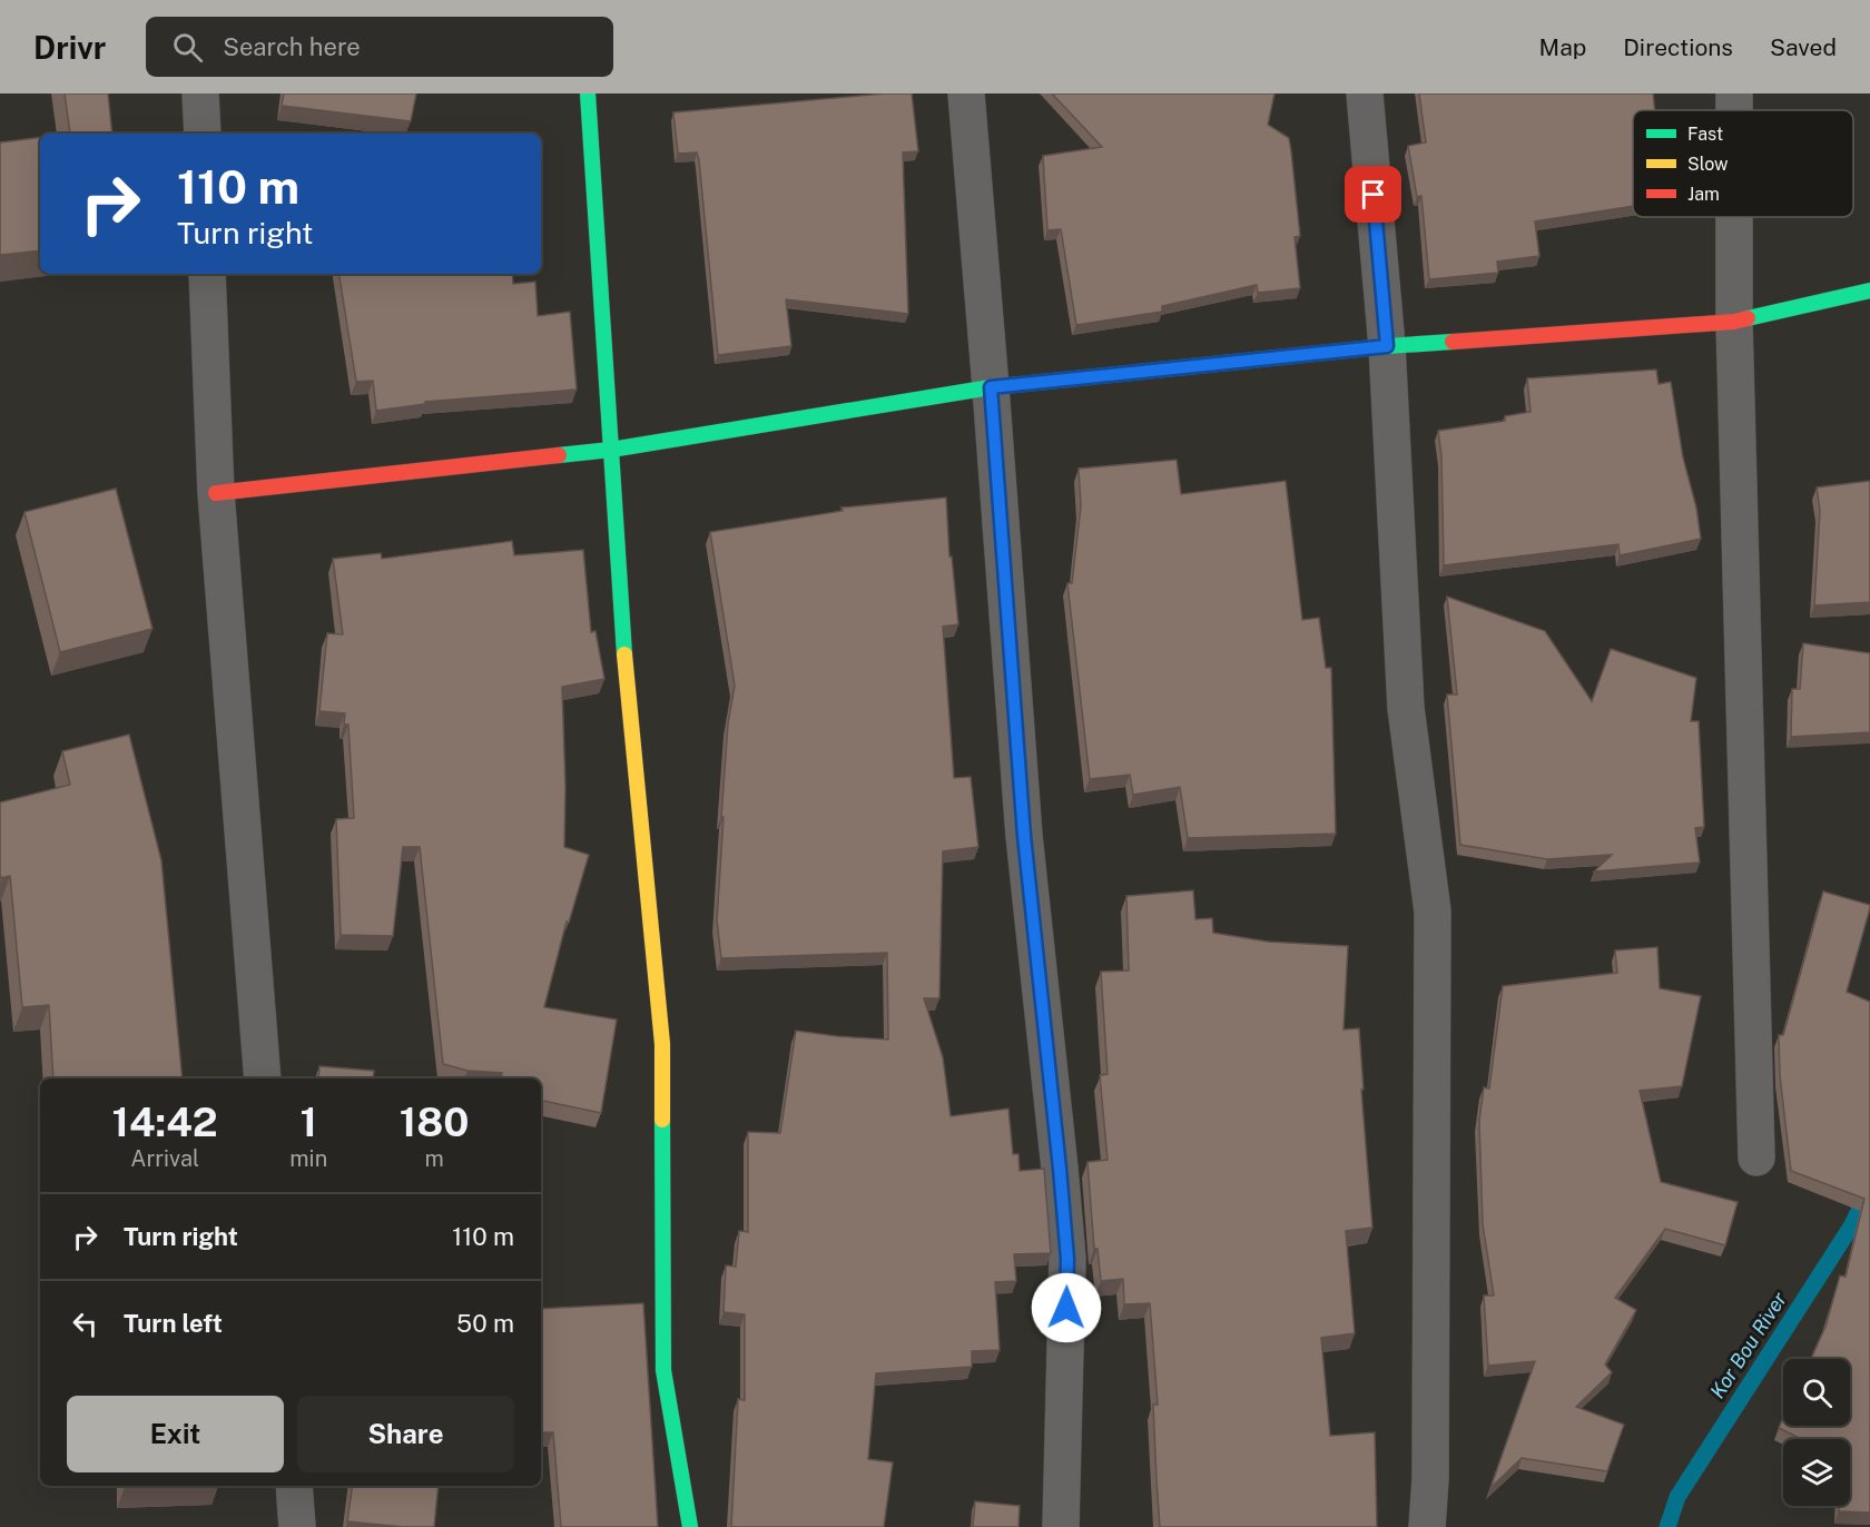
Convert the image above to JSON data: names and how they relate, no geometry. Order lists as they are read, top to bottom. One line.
{"water":["Kor Bou River"],"legend":["Fast","Slow","Jam"],"page":{"header":"Drivr","search":"Search here","nav":["Map","Directions","Saved"],"turn":["110 m","Turn right"],"eta":["14:42","Arrival","1","min","180","m"],"list":[{"name":"Turn right","value":"110 m"},{"name":"Turn left","value":"50 m"}],"buttons":["Exit","Share"]}}
